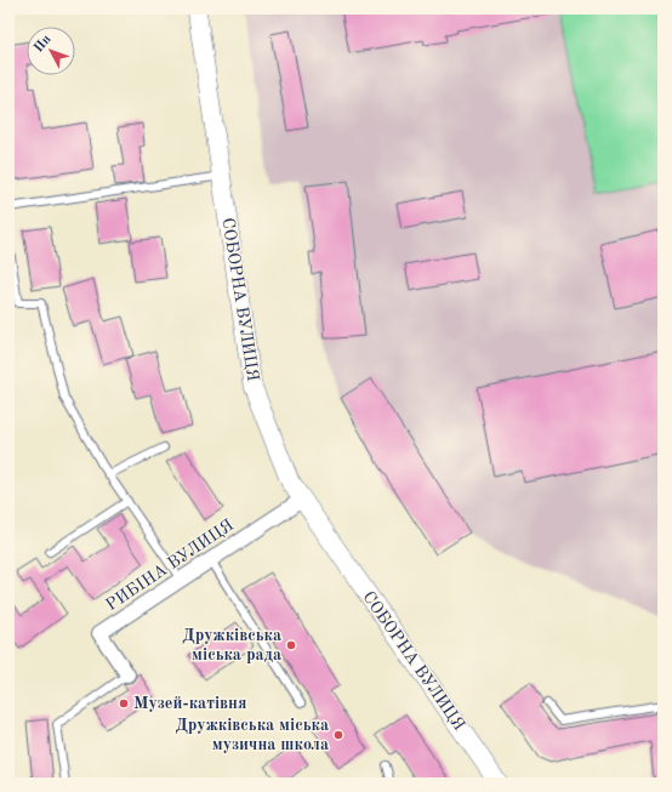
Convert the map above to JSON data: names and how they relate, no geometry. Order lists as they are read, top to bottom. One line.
{"streets":{"street":["СОБОРНА ВУЛИЦЯ","РИБІНА ВУЛИЦЯ"]},"crossings":[["СОБОРНА ВУЛИЦЯ","РИБІНА ВУЛИЦЯ"]],"places":["Дружківська міська рада","Музей-катівня","Дружківська міська музична школа"],"north":"top left"}
